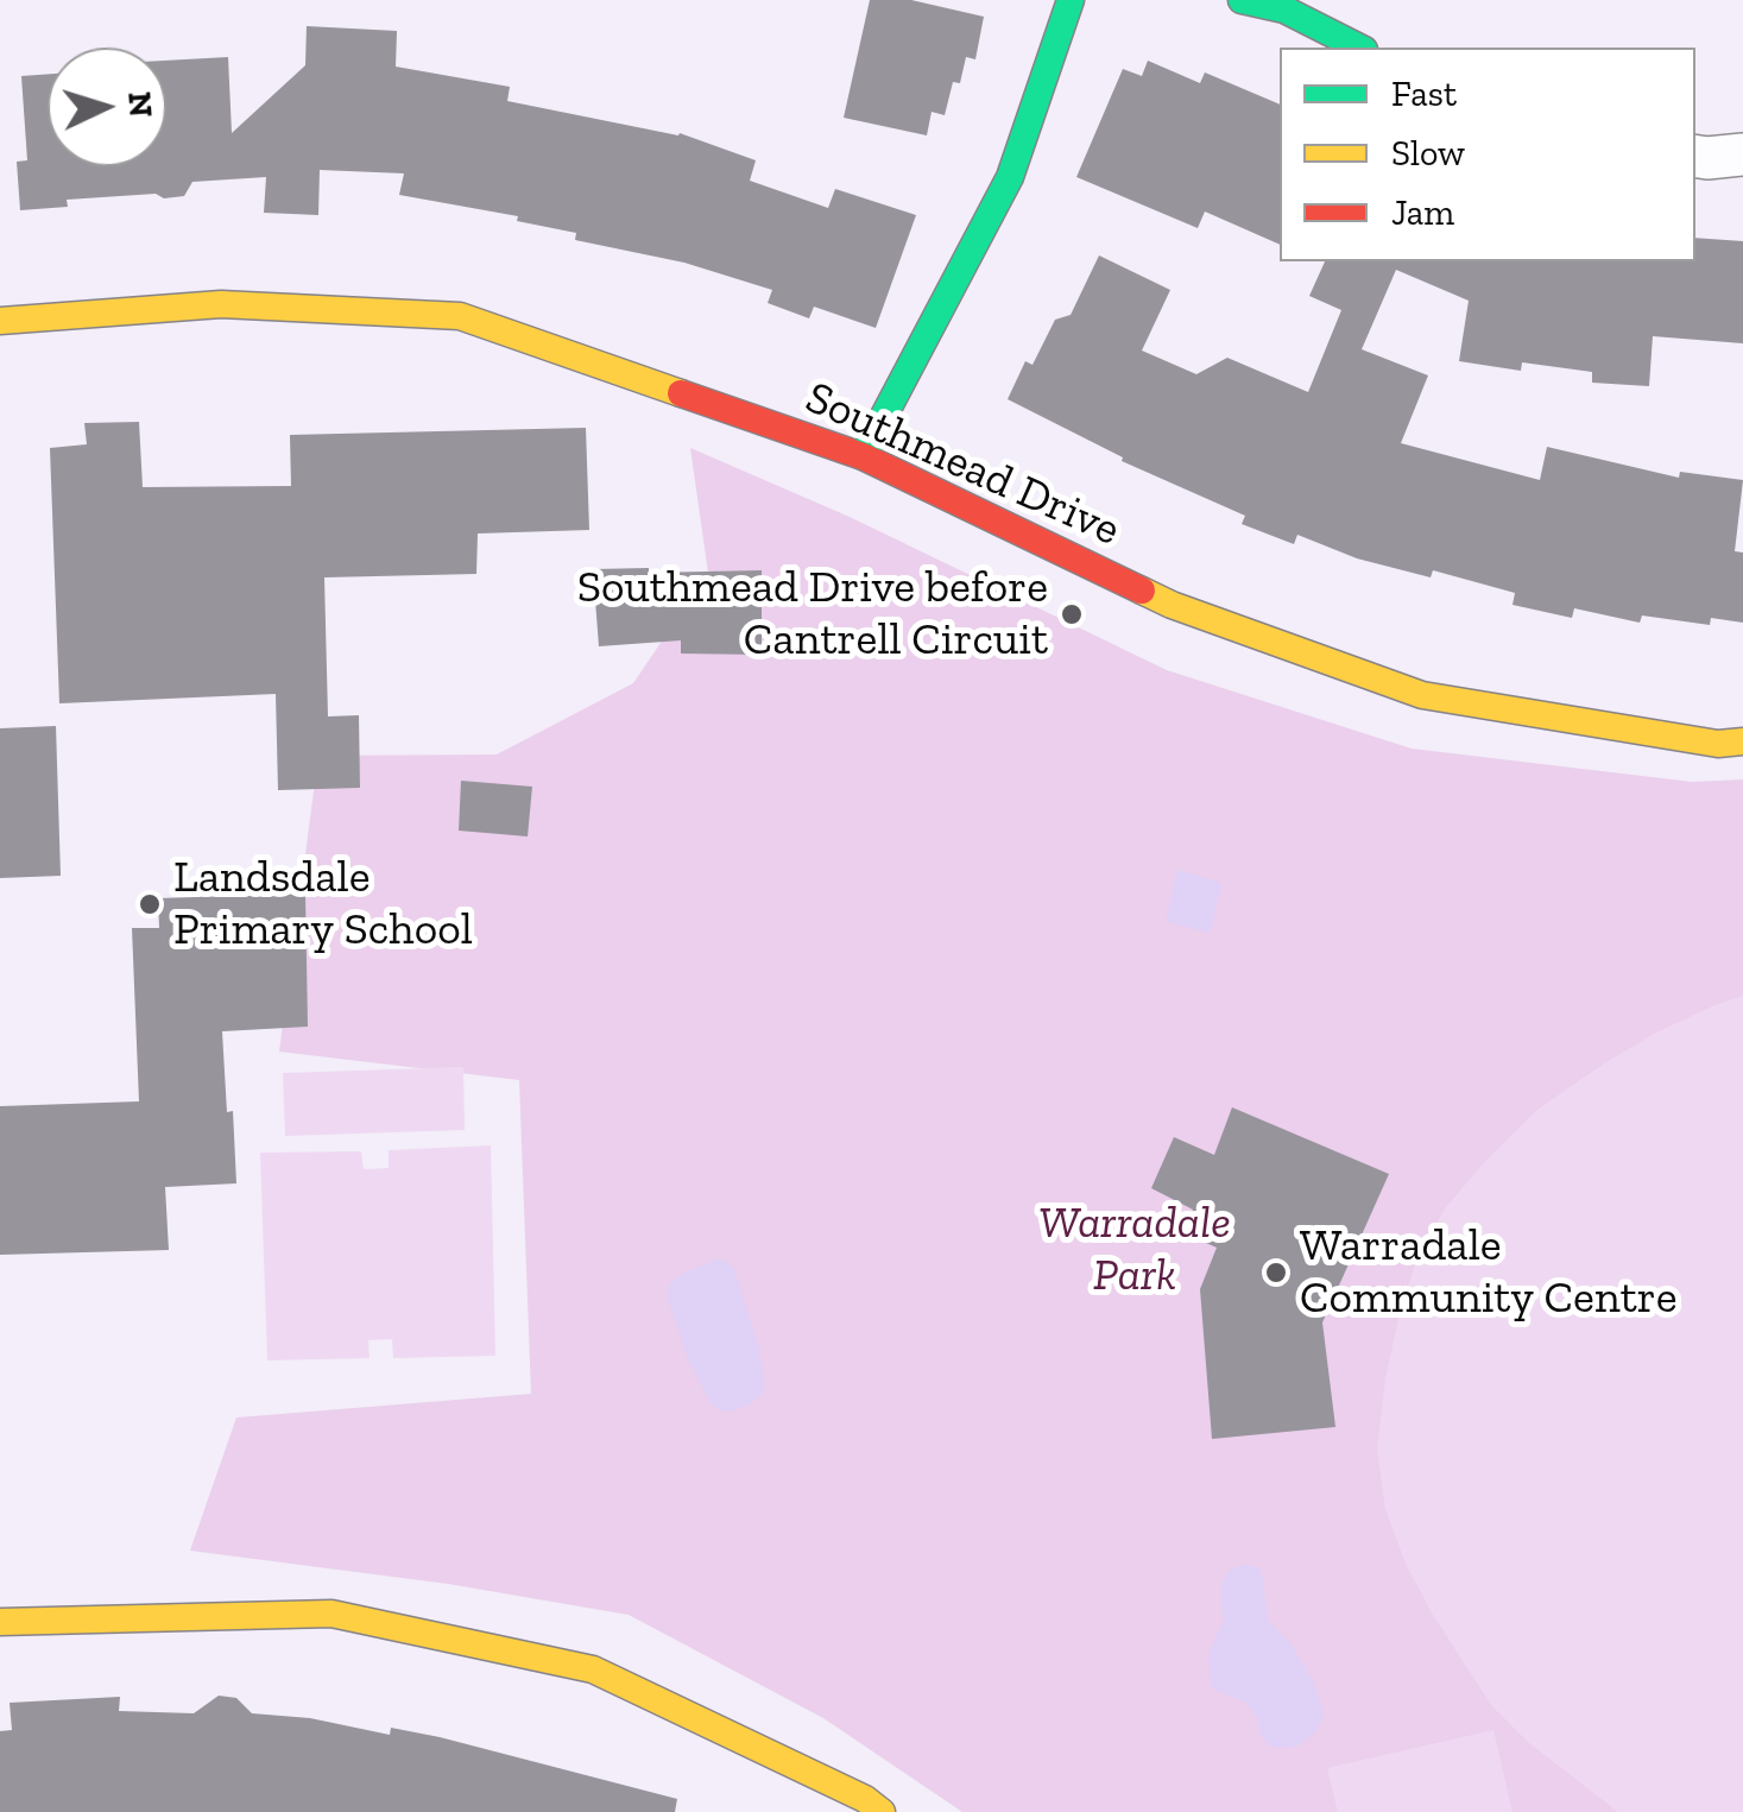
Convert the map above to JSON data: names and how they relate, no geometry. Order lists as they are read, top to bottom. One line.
{"streets":{"street":["Southmead Drive"]},"parks":["Warradale Park"],"places":["Southmead Drive before Cantrell Circuit","Landsdale Primary School","Warradale Community Centre"],"legend":["Fast","Slow","Jam"],"north":"right"}
